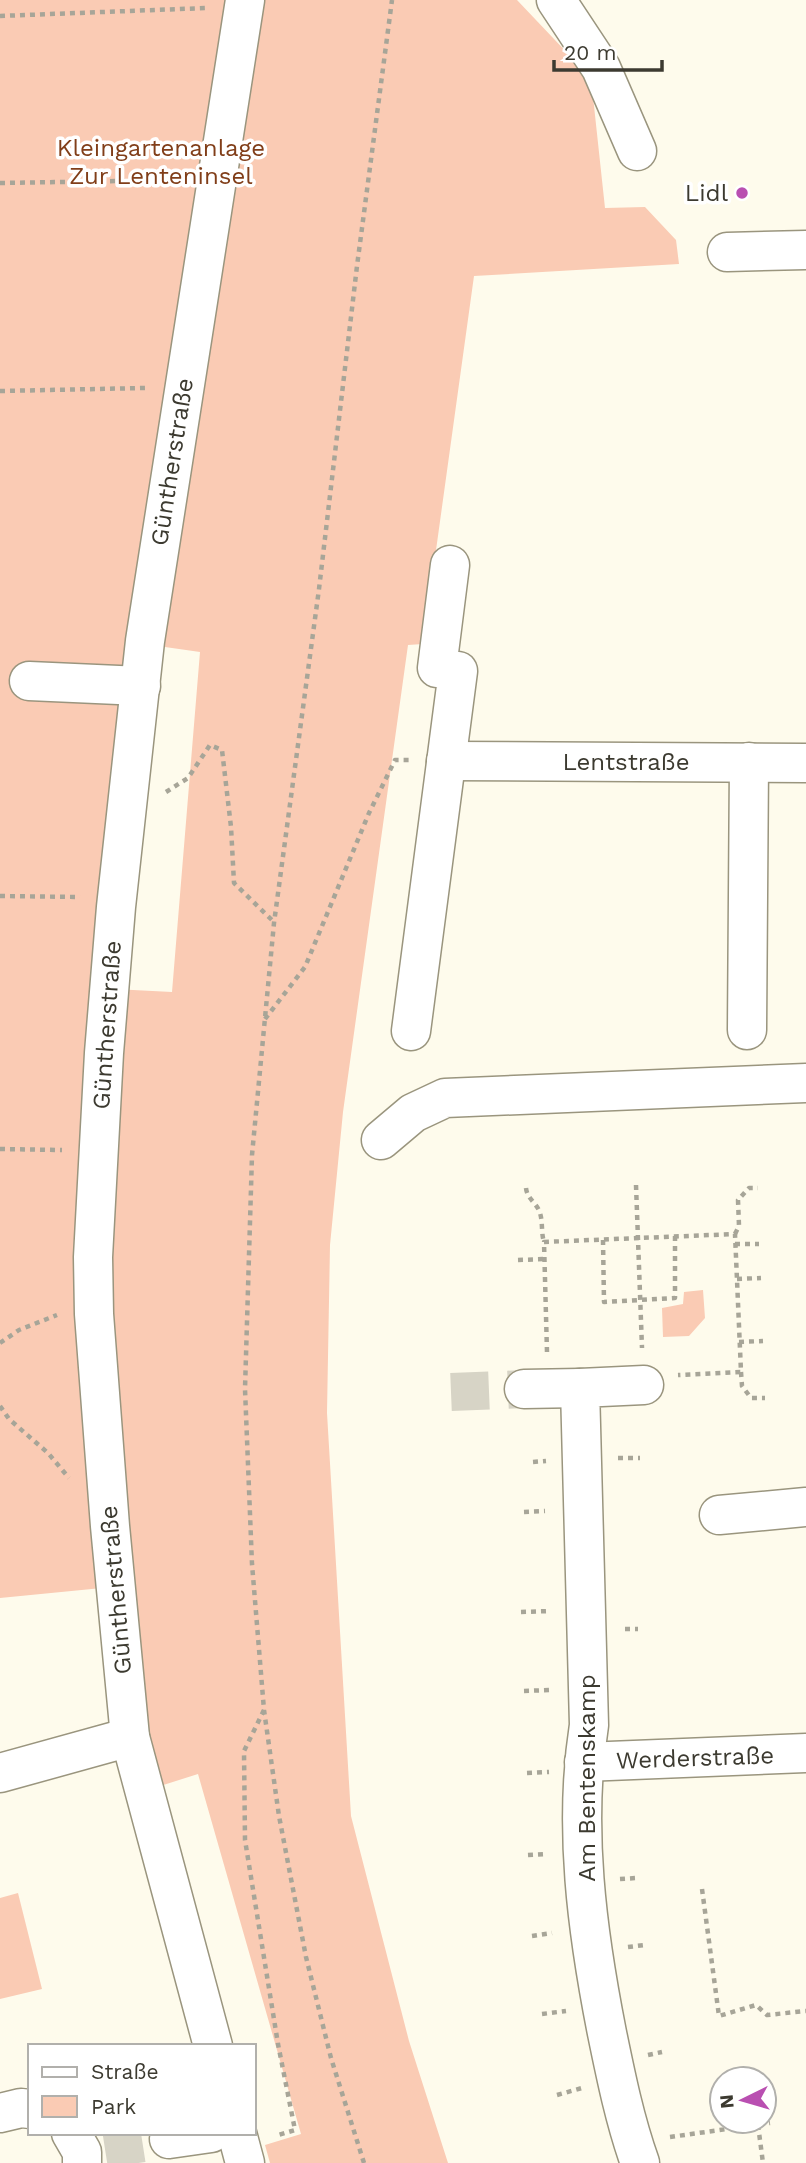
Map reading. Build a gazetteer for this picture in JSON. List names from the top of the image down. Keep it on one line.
{"streets":{"street":["Güntherstraße","Lentstraße","Werderstraße","Am Bentenskamp"]},"crossings":[["Werderstraße","Am Bentenskamp"]],"parks":["Kleingartenanlage Zur Lenteninsel"],"places":["Lidl"],"legend":["Straße","Park"],"scale_bar":"20 m","north":"left"}
